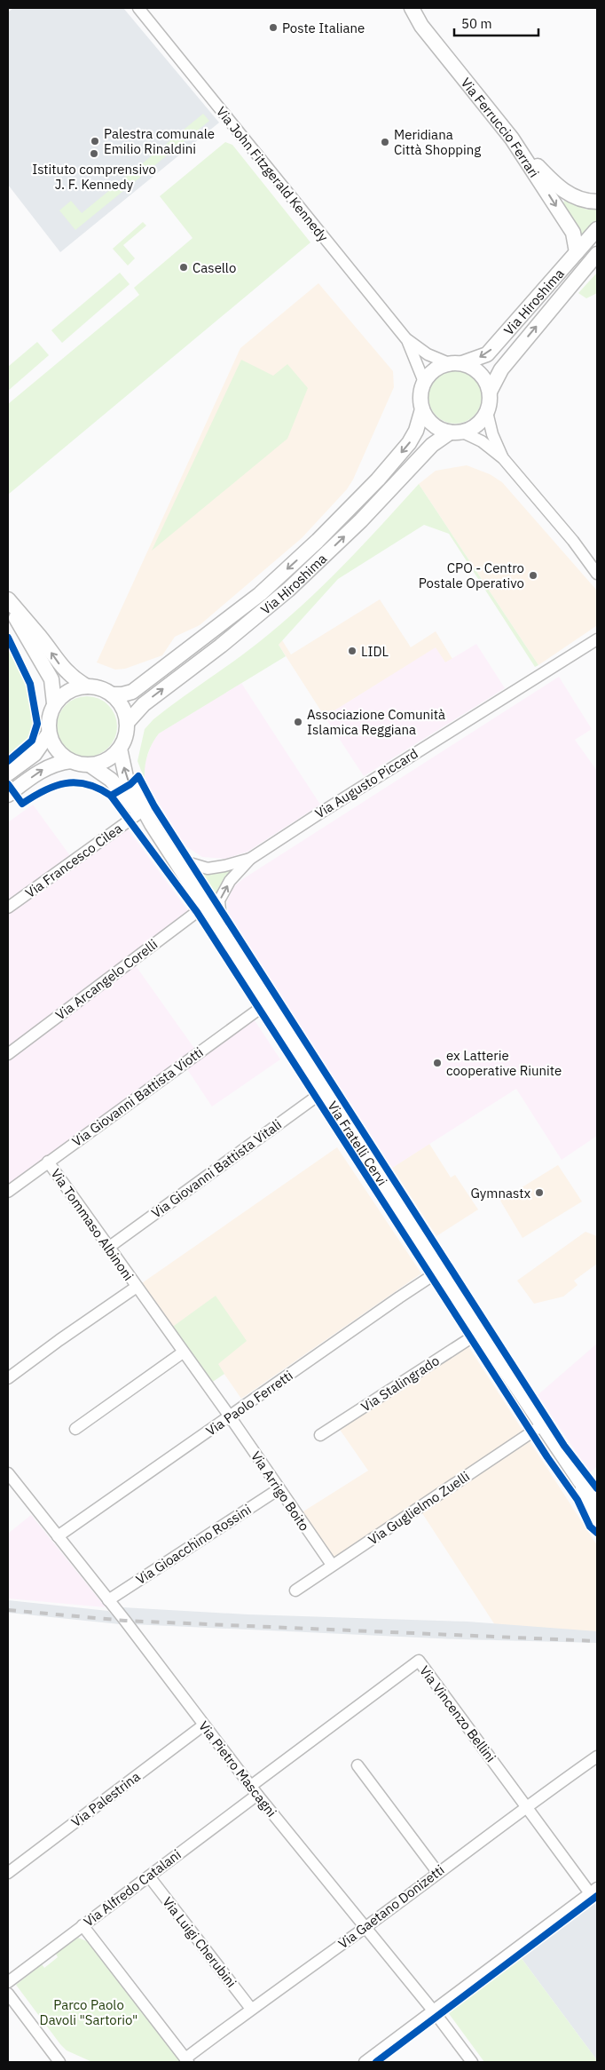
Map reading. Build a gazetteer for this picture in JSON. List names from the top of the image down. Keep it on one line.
{"streets":{"main road":["Via Ferruccio Ferrari","Via Hiroshima","Via Fratelli Cervi"],"street":["Via John Fitzgerald Kennedy","Via Augusto Piccard","Via Francesco Cilea","Via Arcangelo Corelli","Via Giovanni Battista Viotti","Via Giovanni Battista Vitali","Via Tommaso Albinoni","Via Stalingrado","Via Paolo Ferretti","Via Arrigo Boito","Via Guglielmo Zuelli","Via Gioacchino Rossini","Via Vincenzo Bellini","Via Pietro Mascagni","Via Palestrina","Via Alfredo Catalani","Via Gaetano Donizetti","Via Luigi Cherubini"]},"crossings":[["Via Ferruccio Ferrari","Via Hiroshima"],["Via John Fitzgerald Kennedy","Via Hiroshima"],["Via Hiroshima","Via Fratelli Cervi"],["Via Augusto Piccard","Via Fratelli Cervi"],["Via Francesco Cilea","Via Fratelli Cervi"],["Via Arcangelo Corelli","Via Fratelli Cervi"],["Via Giovanni Battista Viotti","Via Fratelli Cervi"],["Via Giovanni Battista Viotti","Via Tommaso Albinoni"],["Via Fratelli Cervi","Via Giovanni Battista Vitali"],["Via Fratelli Cervi","Via Stalingrado"],["Via Fratelli Cervi","Via Paolo Ferretti"],["Via Fratelli Cervi","Via Guglielmo Zuelli"],["Via Giovanni Battista Vitali","Via Tommaso Albinoni"],["Via Tommaso Albinoni","Via Paolo Ferretti"],["Via Tommaso Albinoni","Via Arrigo Boito"],["Via Paolo Ferretti","Via Arrigo Boito"],["Via Paolo Ferretti","Via Pietro Mascagni"],["Via Arrigo Boito","Via Guglielmo Zuelli"],["Via Arrigo Boito","Via Gioacchino Rossini"],["Via Gioacchino Rossini","Via Pietro Mascagni"],["Via Vincenzo Bellini","Via Pietro Mascagni"],["Via Vincenzo Bellini","Via Alfredo Catalani"],["Via Vincenzo Bellini","Via Gaetano Donizetti"],["Via Pietro Mascagni","Via Palestrina"],["Via Pietro Mascagni","Via Alfredo Catalani"],["Via Pietro Mascagni","Via Gaetano Donizetti"],["Via Alfredo Catalani","Via Luigi Cherubini"],["Via Gaetano Donizetti","Via Luigi Cherubini"]],"one_way":["Via Ferruccio Ferrari"],"parks":["Parco Paolo Davoli \"Sartorio\""],"places":["Poste Italiane","Palestra comunale Emilio Rinaldini","Meridiana Città Shopping","Istituto comprensivo J. F. Kennedy","Casello","CPO - Centro Postale Operativo","LIDL","Associazione Comunità Islamica Reggiana","ex Latterie cooperative Riunite","Gymnastx"],"scale_bar":"50 m"}
